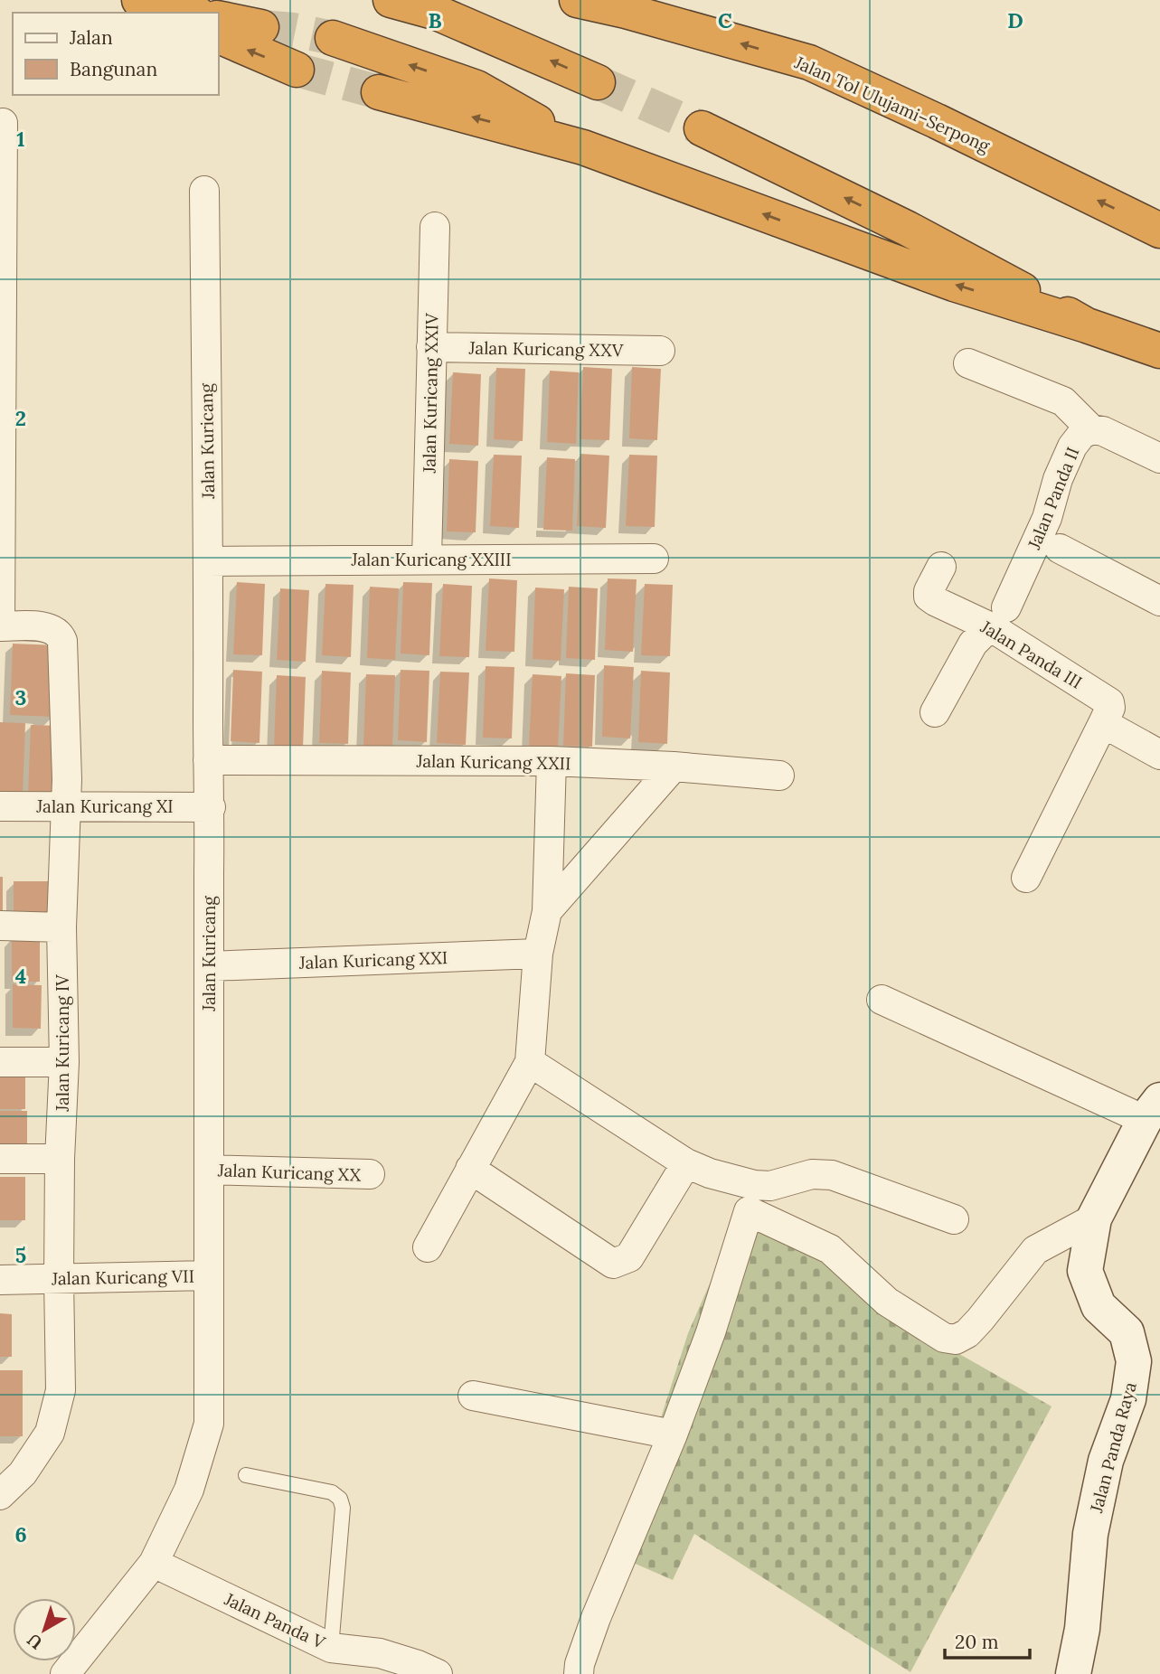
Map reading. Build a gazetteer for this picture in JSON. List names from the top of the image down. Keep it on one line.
{"streets":{"highway":["Jalan Tol Ulujami–Serpong"],"street":["Jalan Kuricang XXV","Jalan Kuricang XXIV","Jalan Kuricang","Jalan Panda II","Jalan Kuricang XXIII","Jalan Panda III","Jalan Kuricang XXII","Jalan Kuricang XI","Jalan Kuricang XXI","Jalan Kuricang IV","Jalan Kuricang XX","Jalan Kuricang VII","Jalan Panda Raya","Jalan Panda V"]},"crossings":[["Jalan Kuricang XXV","Jalan Kuricang XXIV"],["Jalan Kuricang XXIV","Jalan Kuricang XXIII"],["Jalan Kuricang","Jalan Kuricang XXIII"],["Jalan Kuricang","Jalan Kuricang XXII"],["Jalan Kuricang","Jalan Kuricang XI"],["Jalan Kuricang","Jalan Kuricang XXI"],["Jalan Kuricang","Jalan Kuricang XX"],["Jalan Kuricang","Jalan Kuricang VII"],["Jalan Kuricang","Jalan Panda V"],["Jalan Panda II","Jalan Panda III"],["Jalan Kuricang XI","Jalan Kuricang IV"],["Jalan Kuricang IV","Jalan Kuricang VII"]],"legend":["Jalan","Bangunan"],"scale_bar":"20 m","north":"bottom left","grid":{"columns":["B","C","D"],"rows":["1","2","3","4","5","6"]}}
